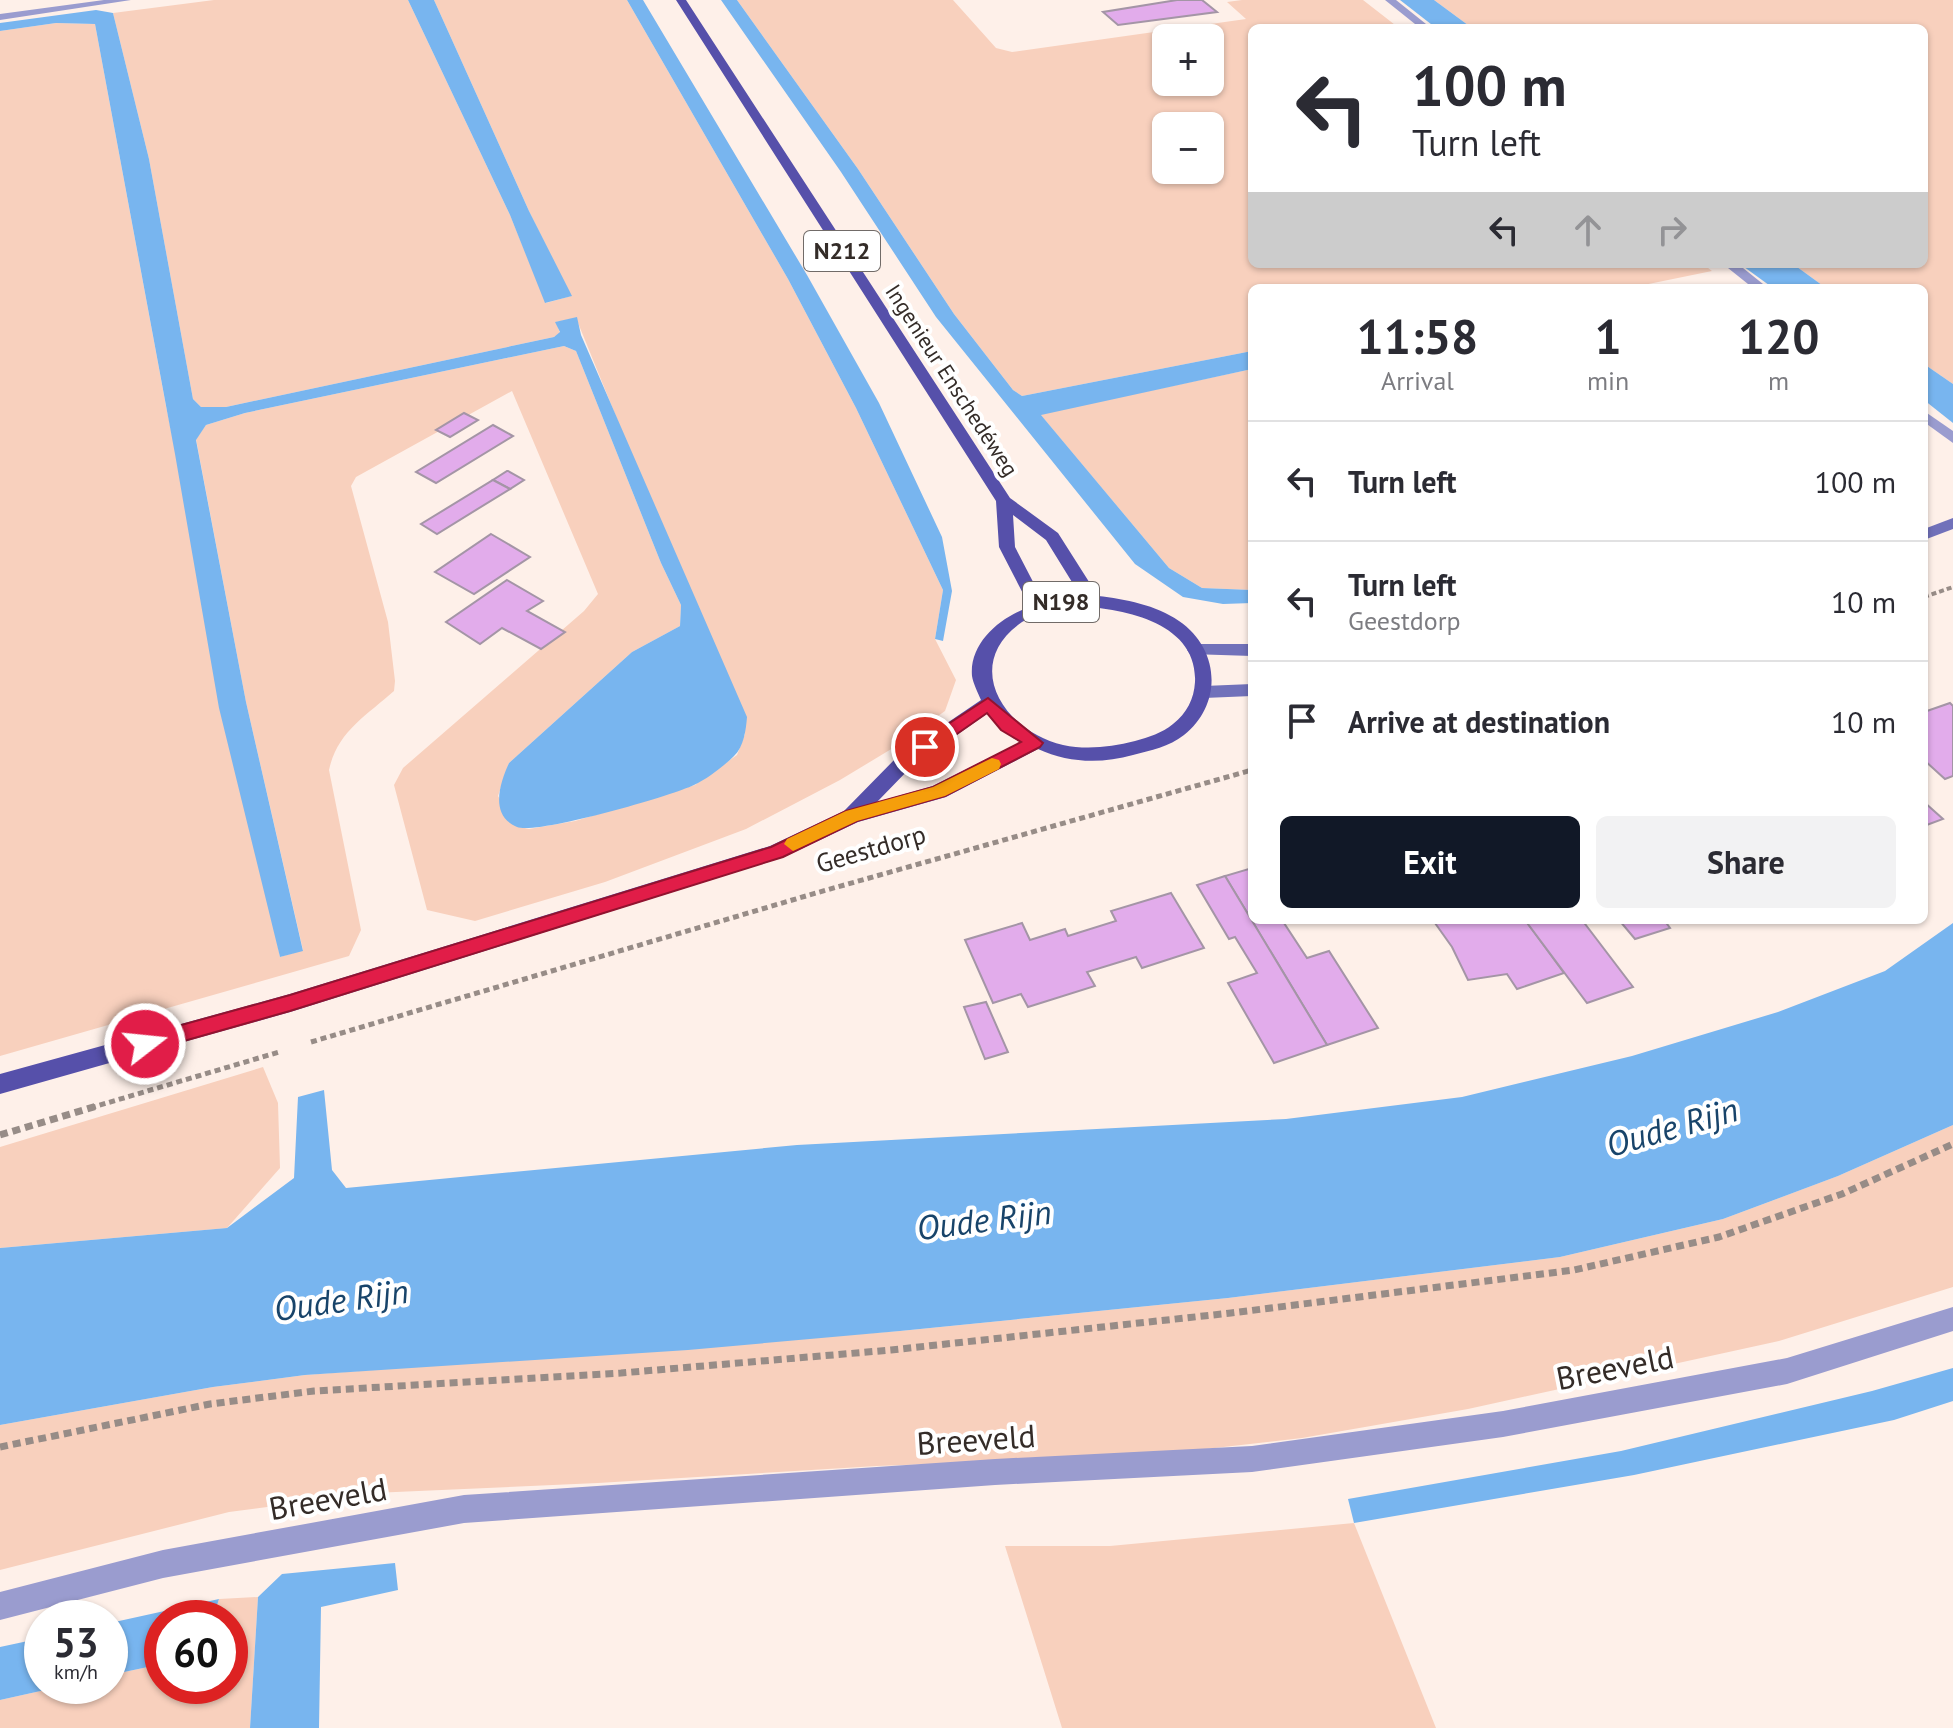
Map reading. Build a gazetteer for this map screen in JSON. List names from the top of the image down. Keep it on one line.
{"streets":{"main road":["N212","Ingenieur Enschedéweg","N198","Geestdorp"],"street":["Breeveld"]},"crossings":[["Ingenieur Enschedéweg","N198"],["Ingenieur Enschedéweg","Geestdorp"],["N198","Geestdorp"]],"water":["Oude Rijn"],"page":{"map_buttons":["+","−"],"turn":["100 m","Turn left"],"eta":["11:58","Arrival","1","min","120","m"],"list":[{"name":"Turn left","value":"100 m"},{"name":"Turn left","note":"Geestdorp","value":"10 m"},{"name":"Arrive at destination","value":"10 m"}],"buttons":["Exit","Share"],"speed":"53 km/h","limit":"60"}}
